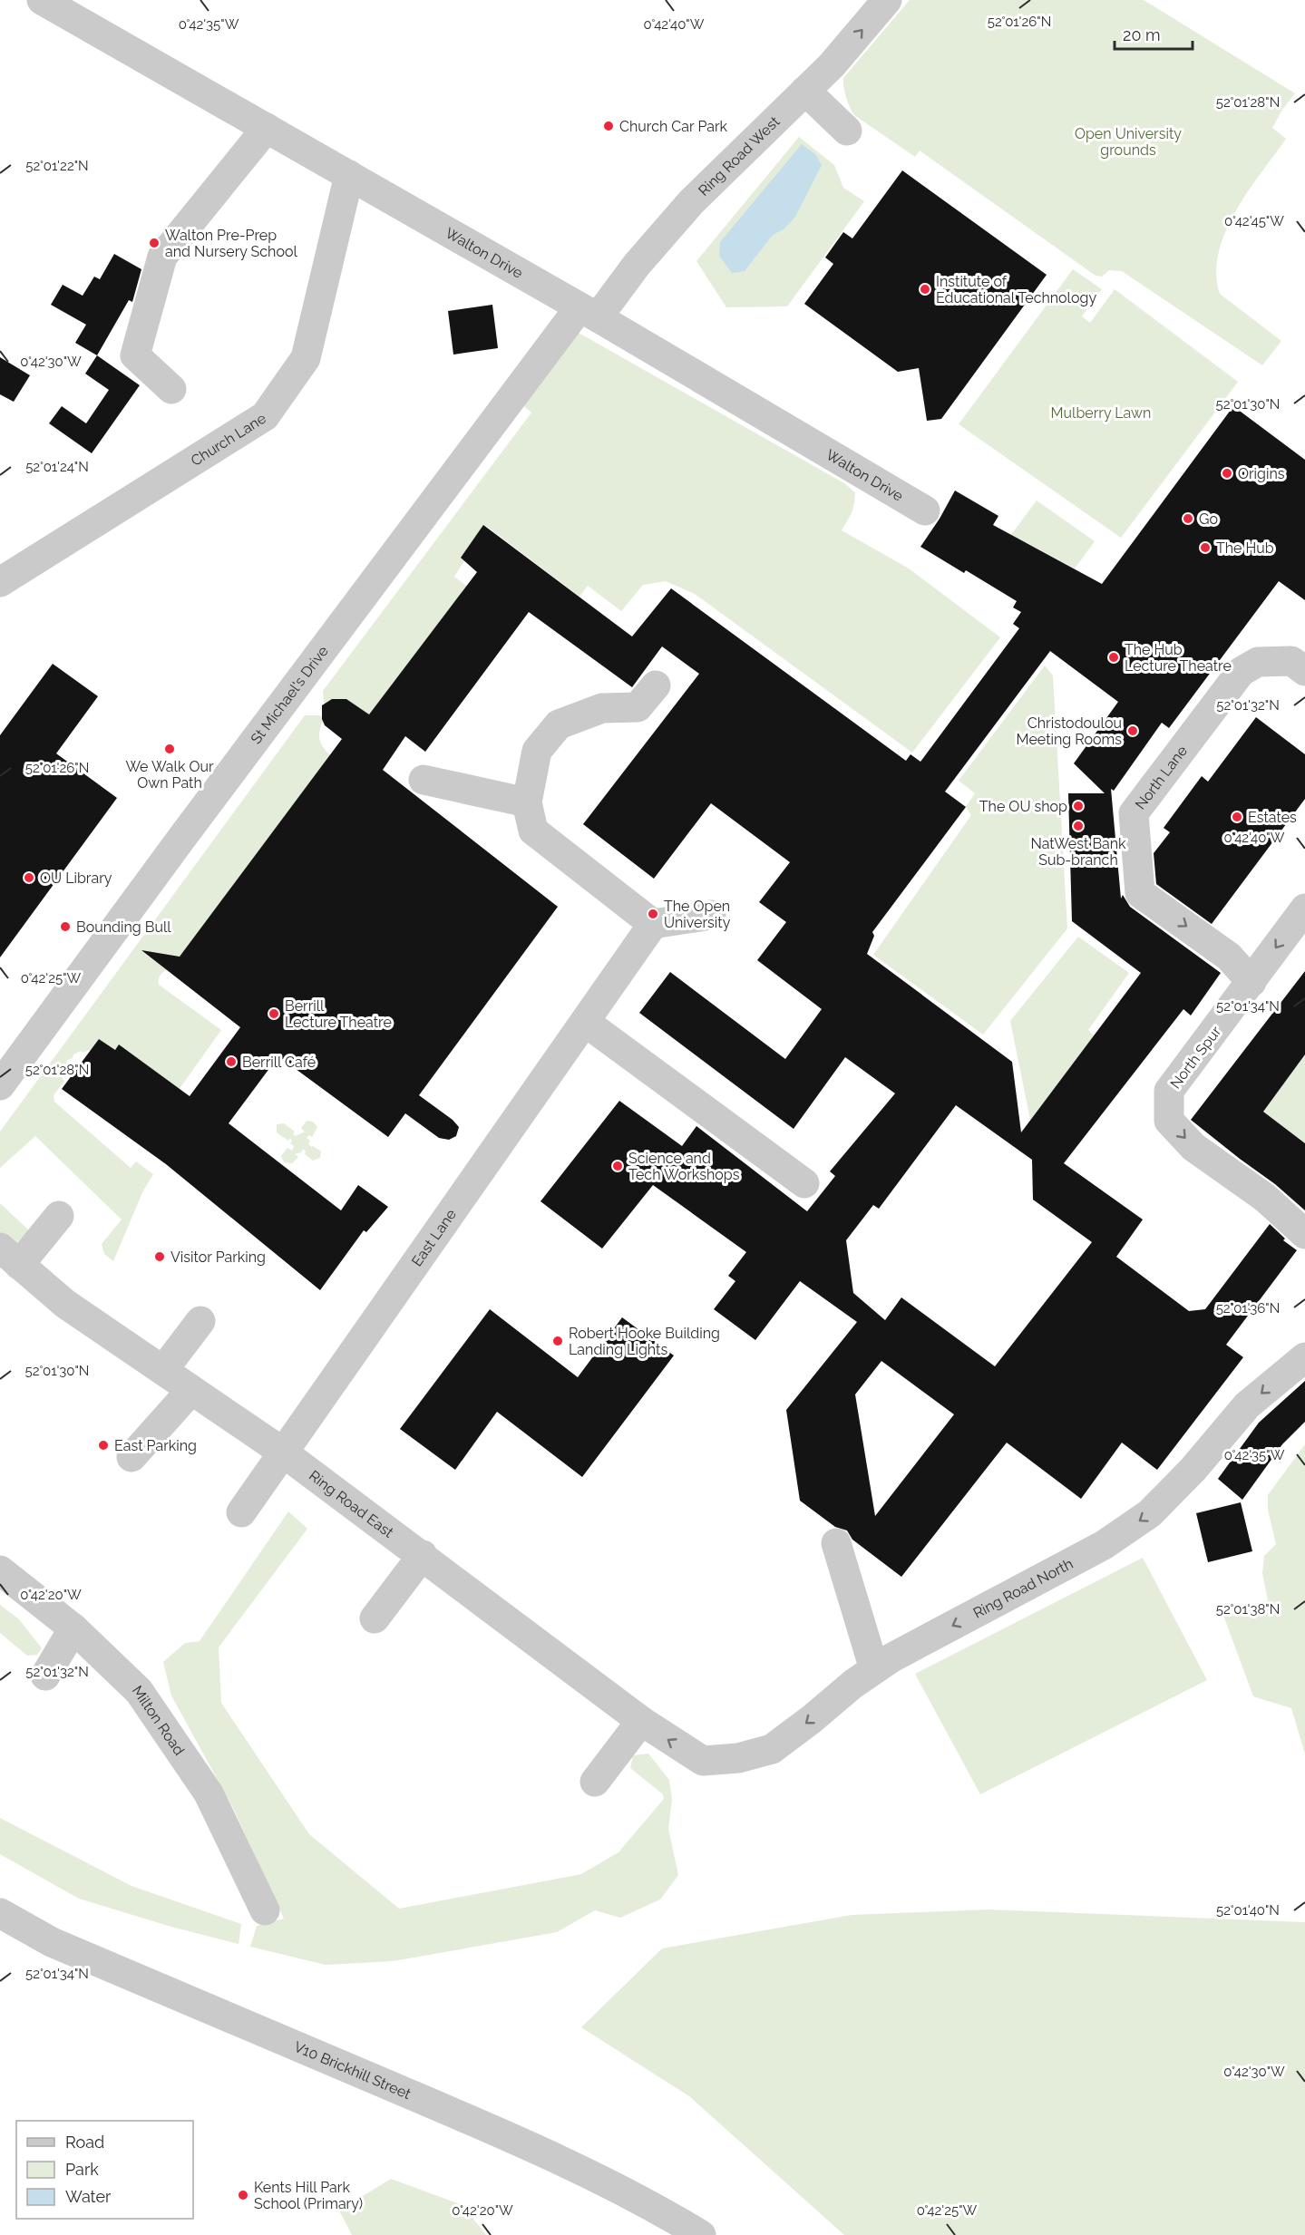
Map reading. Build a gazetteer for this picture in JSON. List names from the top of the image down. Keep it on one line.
{"streets":{"street":["Ring Road West","Walton Drive","Church Lane","St Michael's Drive","North Lane","North Spur","East Lane","Ring Road East","Ring Road North","Milton Road","V10 Brickhill Street"]},"crossings":[["Ring Road West","Walton Drive"],["Ring Road West","St Michael's Drive"],["Walton Drive","Church Lane"],["Walton Drive","St Michael's Drive"],["North Lane","North Spur"],["East Lane","Ring Road East"],["Ring Road East","Ring Road North"]],"one_way":["Ring Road North"],"parks":["Open University grounds","Mulberry Lawn"],"places":["Church Car Park","Walton Pre-Prep and Nursery School","Institute of Educational Technology","Origins","Go","The Hub","The Hub Lecture Theatre","Christodoulou Meeting Rooms","We Walk Our Own Path","The OU shop","Estates","NatWest Bank Sub-branch","OU Library","The Open University","Bounding Bull","Berrill Lecture Theatre","Berrill Café","Science and Tech Workshops","Visitor Parking","Robert Hooke Building Landing Lights","East Parking","Kents Hill Park School (Primary)"],"legend":["Road","Park","Water"],"scale_bar":"20 m","coordinates":["52°01'26\"N","0°42'35\"W","0°42'40\"W","52°01'28\"N","52°01'22\"N","0°42'45\"W","0°42'30\"W","52°01'30\"N","52°01'24\"N","52°01'32\"N","0°42'25\"W","52°01'34\"N","52°01'36\"N","0°42'20\"W","52°01'38\"N","52°01'40\"N"]}
